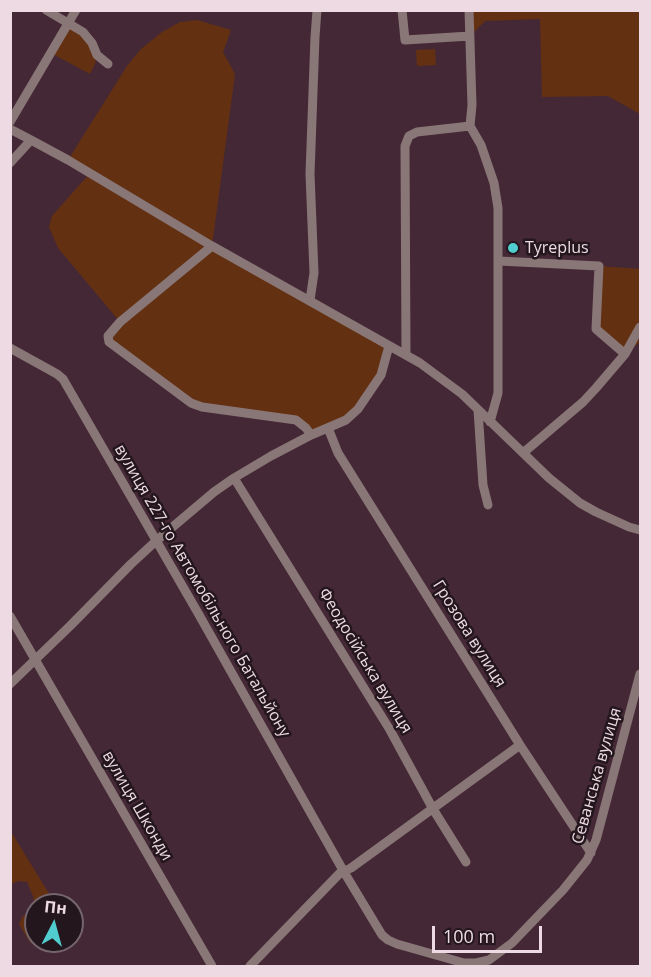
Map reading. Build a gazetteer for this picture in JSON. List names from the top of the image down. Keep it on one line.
{"streets":{"street":["вулиця 227-го Автомобільного Батальйону","Грозова вулиця","Феодосійська вулиця","Севанська вулиця","вулиця Шконди"]},"crossings":[["вулиця 227-го Автомобільного Батальйону","Севанська вулиця"],["Грозова вулиця","Севанська вулиця"]],"places":["Tyreplus"],"scale_bar":"100 m","north":"top"}
